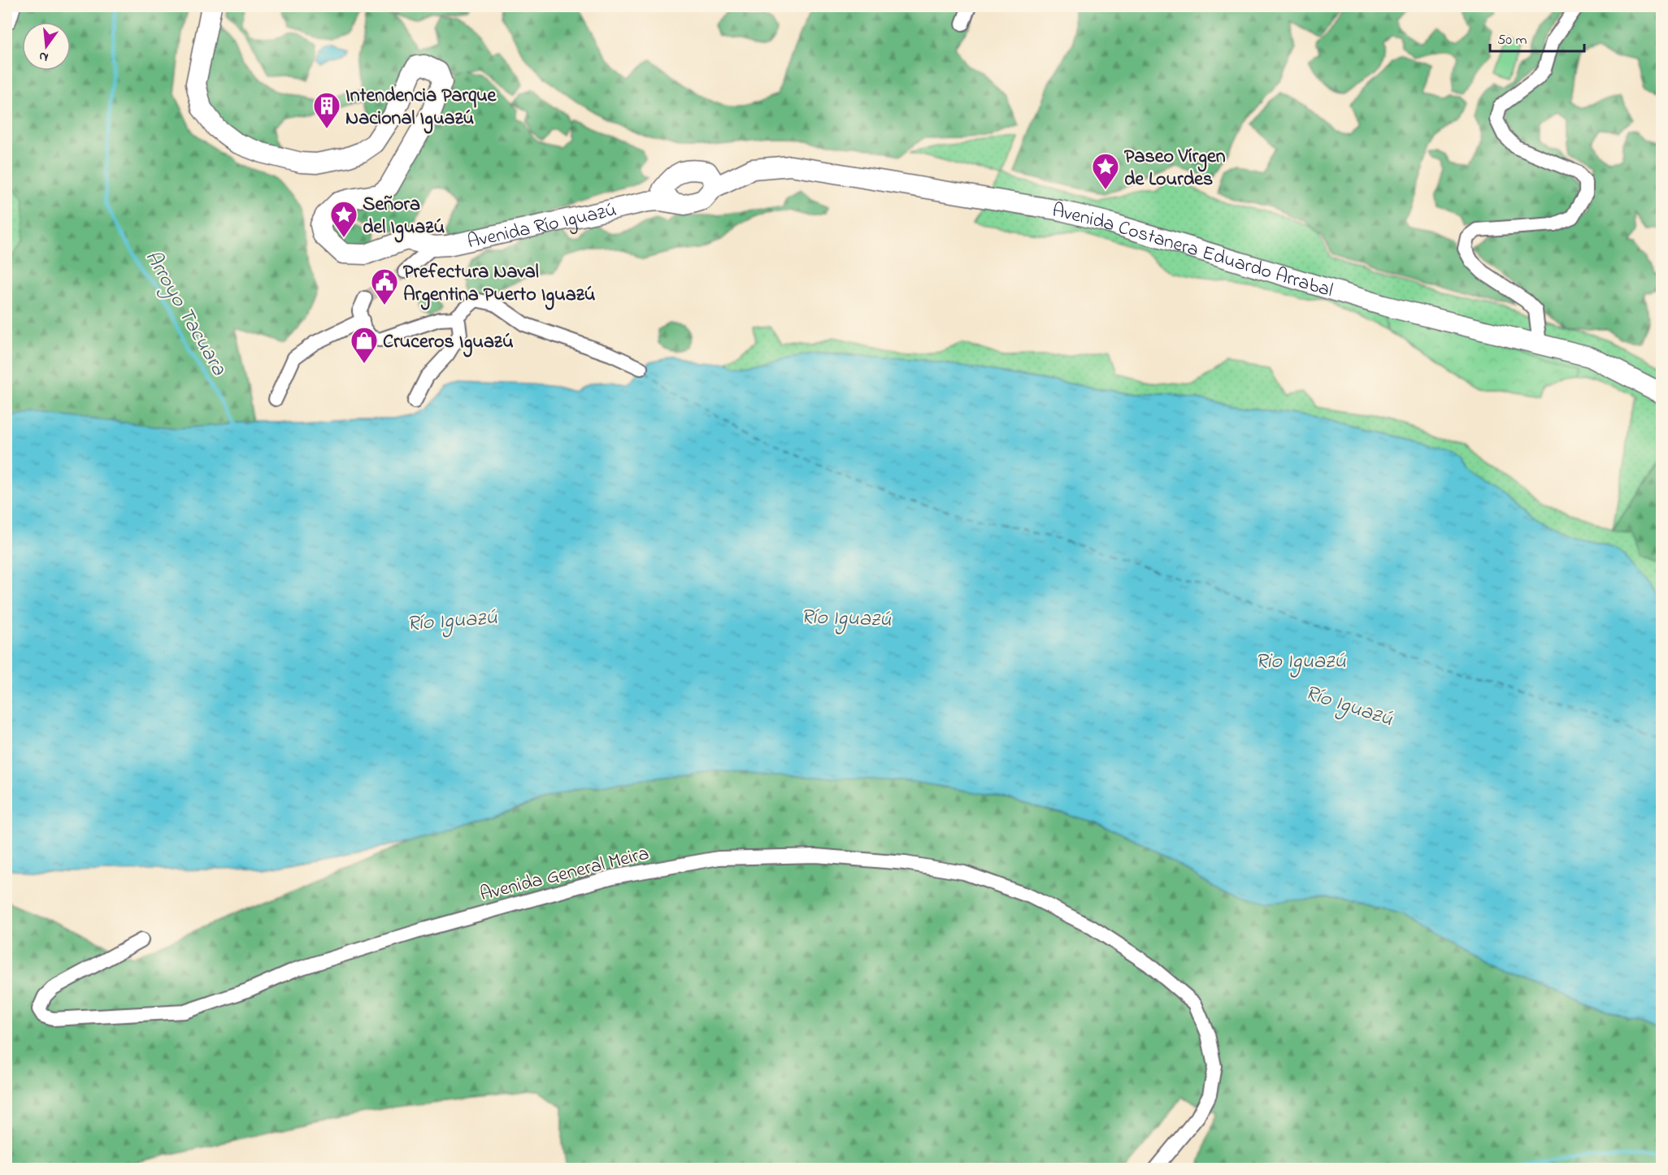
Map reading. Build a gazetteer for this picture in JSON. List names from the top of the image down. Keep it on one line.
{"streets":{"main road":["Avenida Río Iguazú","Avenida Costanera Eduardo Arrabal"],"street":["Avenida General Meira"]},"crossings":[["Avenida Río Iguazú","Avenida Costanera Eduardo Arrabal"]],"water":["Arroyo Tacuara","Río Iguazú","Rio Iguazú"],"places":{"building":["Intendencia Parque Nacional Iguazú"],"place":["Paseo Vírgen de Lourdes","Señora del Iguazú"],"public building":["Prefectura Naval Argentina Puerto Iguazú"],"shop":["Cruceros Iguazú"]},"scale_bar":"50 m","north":"bottom"}
